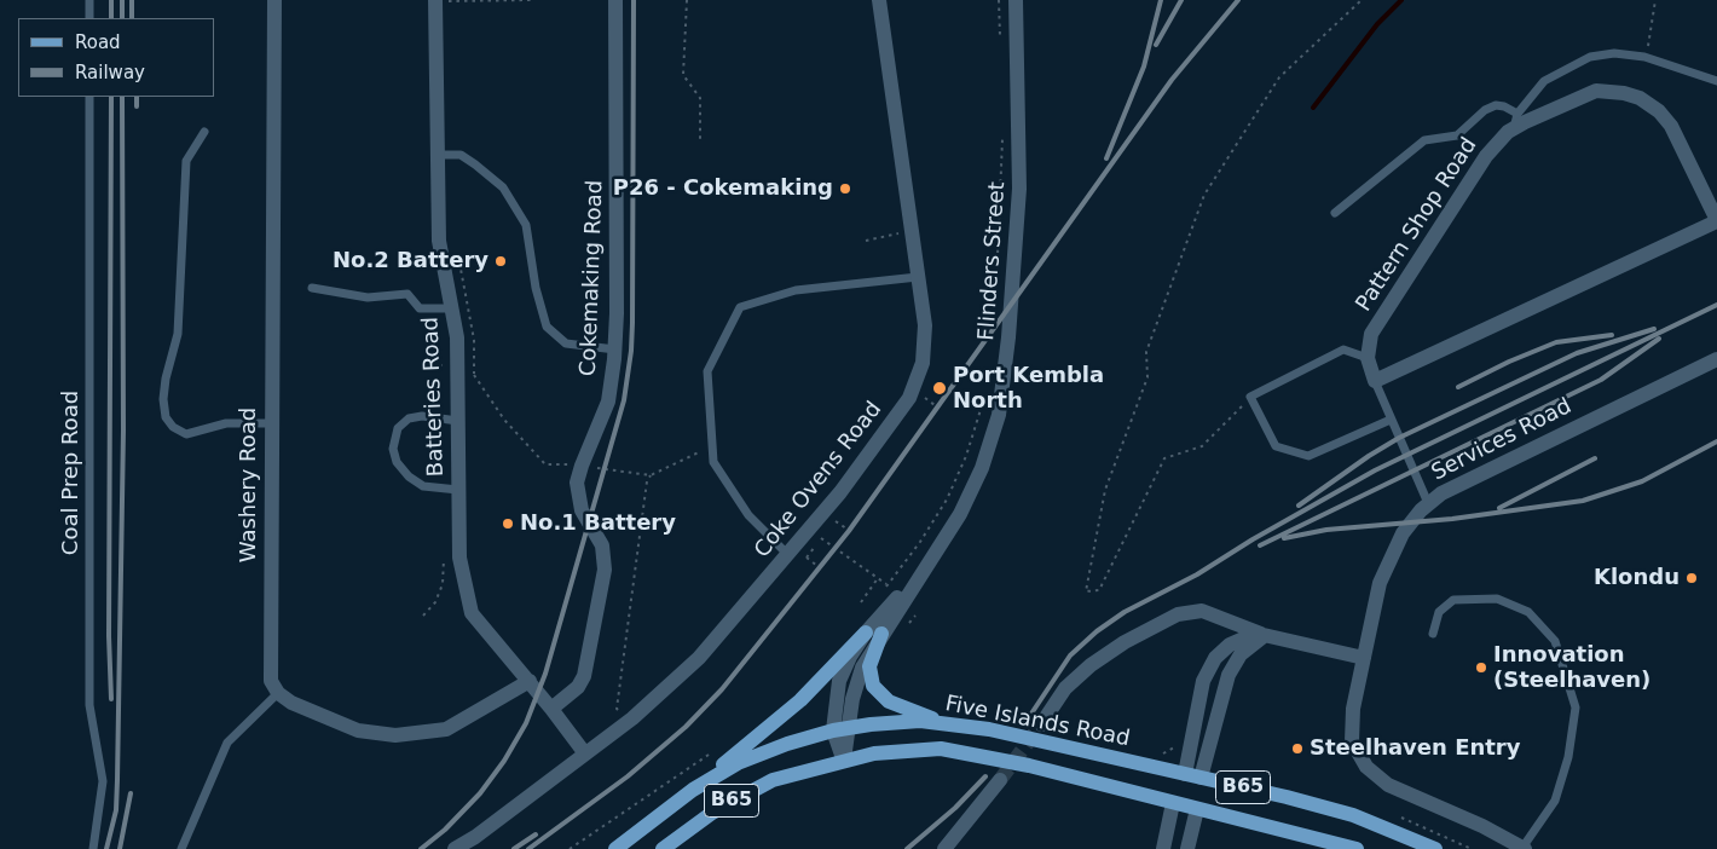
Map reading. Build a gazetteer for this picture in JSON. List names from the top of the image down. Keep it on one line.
{"streets":{"main road":["Five Islands Road","B65"],"street":["Pattern Shop Road","Flinders Street","Cokemaking Road","Batteries Road","Services Road","Coke Ovens Road","Washery Road"],"lane":["Coal Prep Road"]},"crossings":[["Pattern Shop Road","Services Road"],["Flinders Street","Five Islands Road"],["Cokemaking Road","Batteries Road"],["Batteries Road","Coke Ovens Road"]],"places":["P26 - Cokemaking","No.2 Battery","Port Kembla North","No.1 Battery","Klondu","Innovation (Steelhaven)","Steelhaven Entry"],"legend":["Road","Railway"]}
